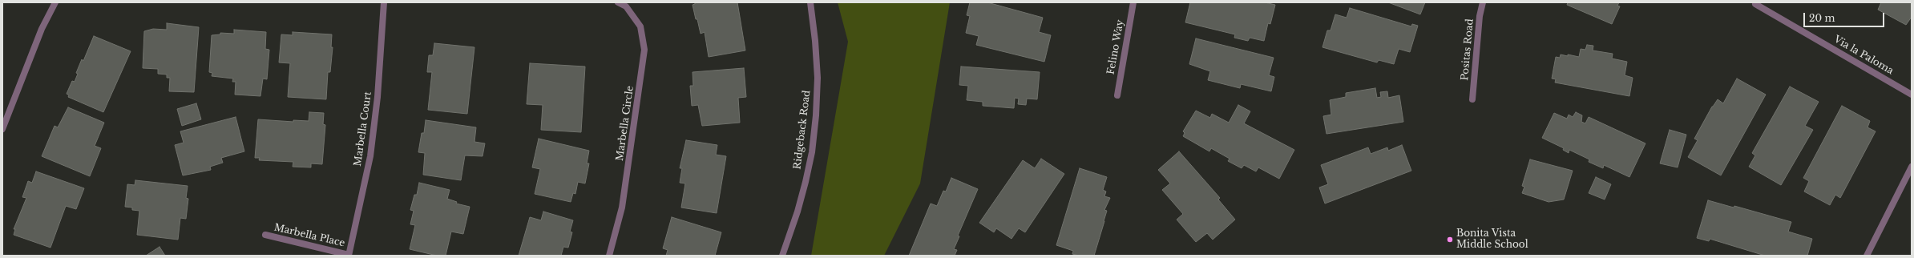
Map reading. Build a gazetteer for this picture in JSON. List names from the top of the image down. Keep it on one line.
{"streets":{"street":["Felino Way","Positas Road","Via la Paloma","Marbella Circle","Marbella Court","Ridgeback Road","Marbella Place"]},"crossings":[["Marbella Court","Marbella Place"]],"places":["Bonita Vista Middle School"],"scale_bar":"20 m"}
